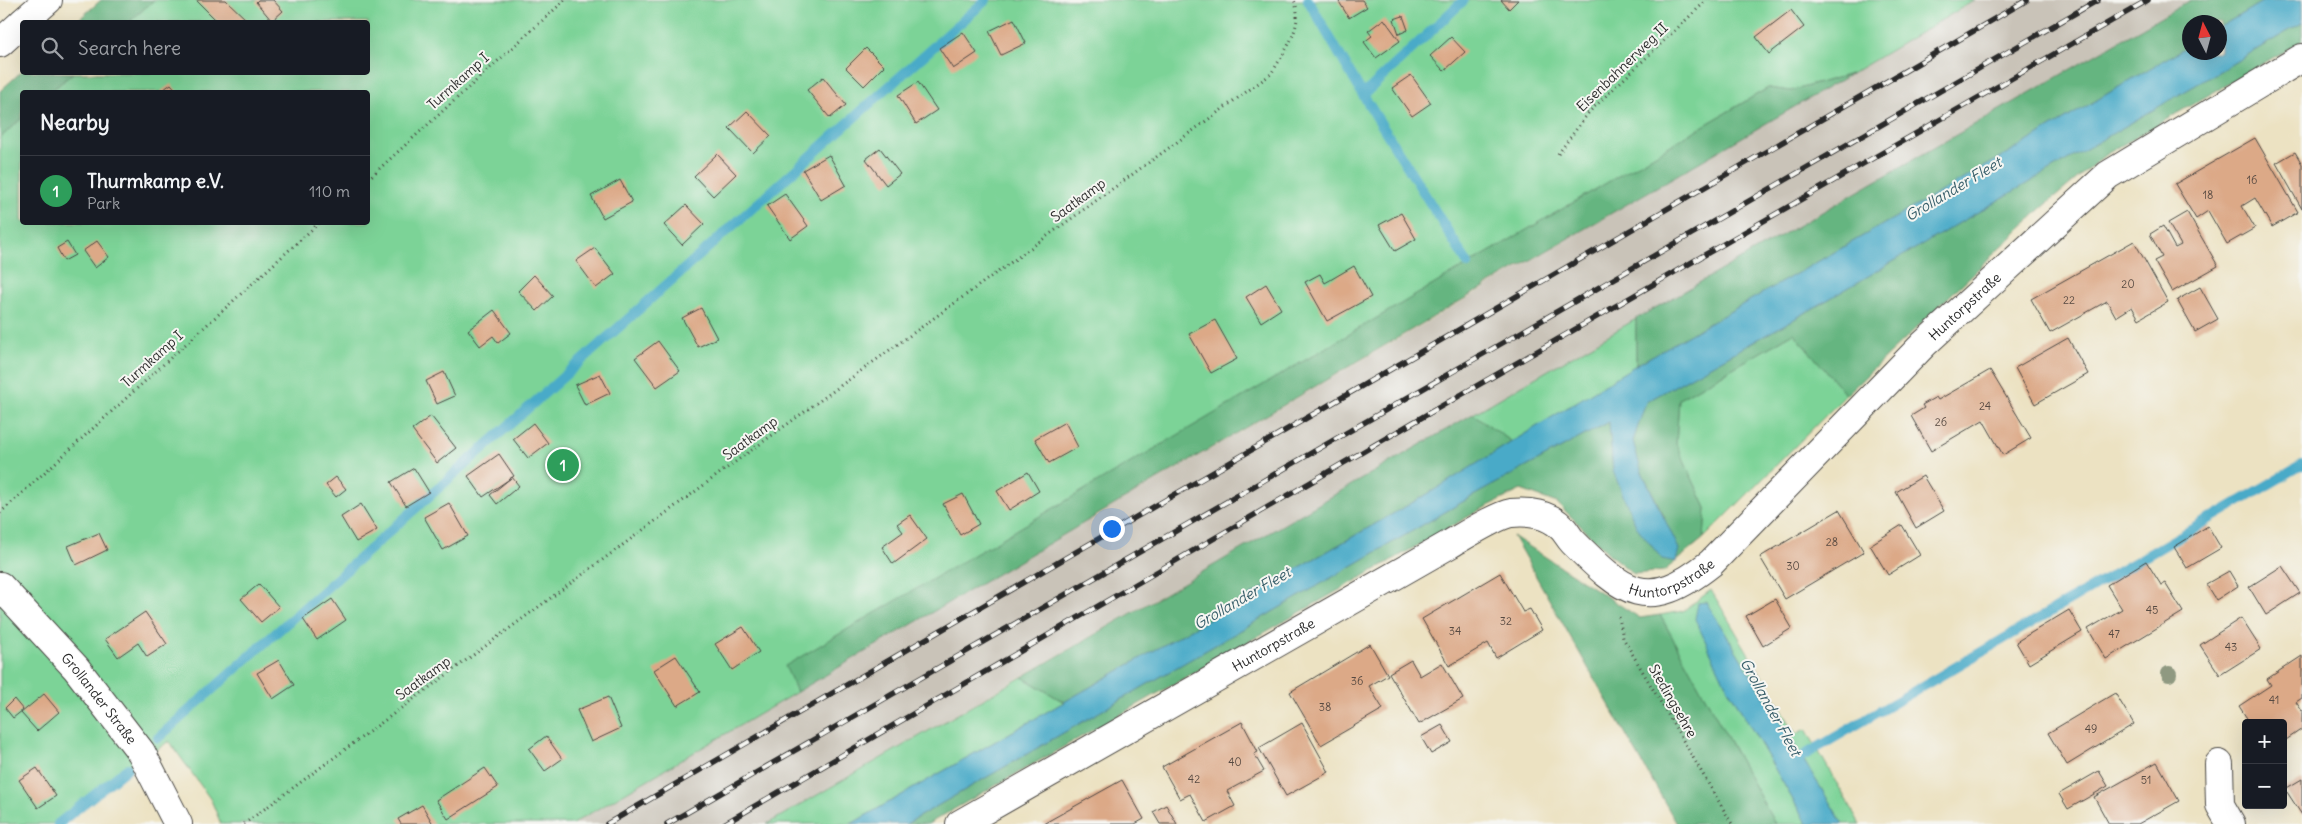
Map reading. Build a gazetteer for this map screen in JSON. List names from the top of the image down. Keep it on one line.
{"streets":{"street":["Huntorpstraße","Grollander Straße"],"path":["Eisenbahnerweg II","Turmkamp I","Saatkamp","Stedingsehre"]},"crossings":[["Huntorpstraße","Stedingsehre"]],"water":["Grollander Fleet"],"house_numbers":["16","18","20","22","24","26","28","30","45","32","34","47","43","36","41","38","49","40","42","51"],"north":"top","page":{"search":"Search here","heading":"Nearby","list":[{"mark":"1","name":"Thurmkamp e.V.","note":"Park","value":"110 m"}],"pins":"1","map_buttons":["+","−"]}}
